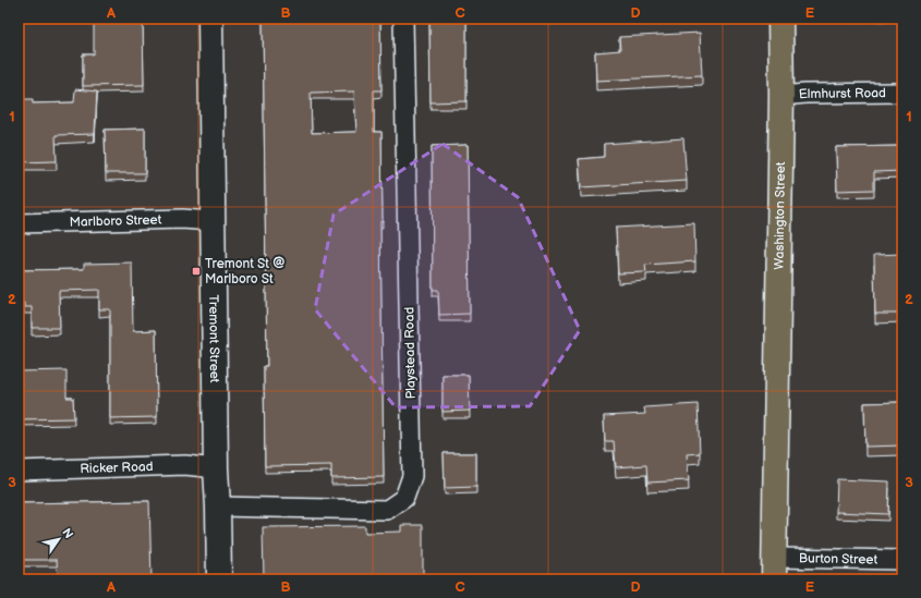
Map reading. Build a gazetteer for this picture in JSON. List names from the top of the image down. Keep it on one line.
{"streets":{"main road":["Washington Street","Tremont Street"],"street":["Elmhurst Road","Marlboro Street","Playstead Road","Ricker Road","Burton Street"]},"crossings":[["Elmhurst Road","Washington Street"],["Washington Street","Burton Street"],["Marlboro Street","Tremont Street"],["Tremont Street","Playstead Road"],["Tremont Street","Ricker Road"]],"places":{"transit":["Tremont St @ Marlboro St"]},"north":"top right","grid":{"columns":["A","B","C","D","E"],"rows":["1","2","3"]}}
